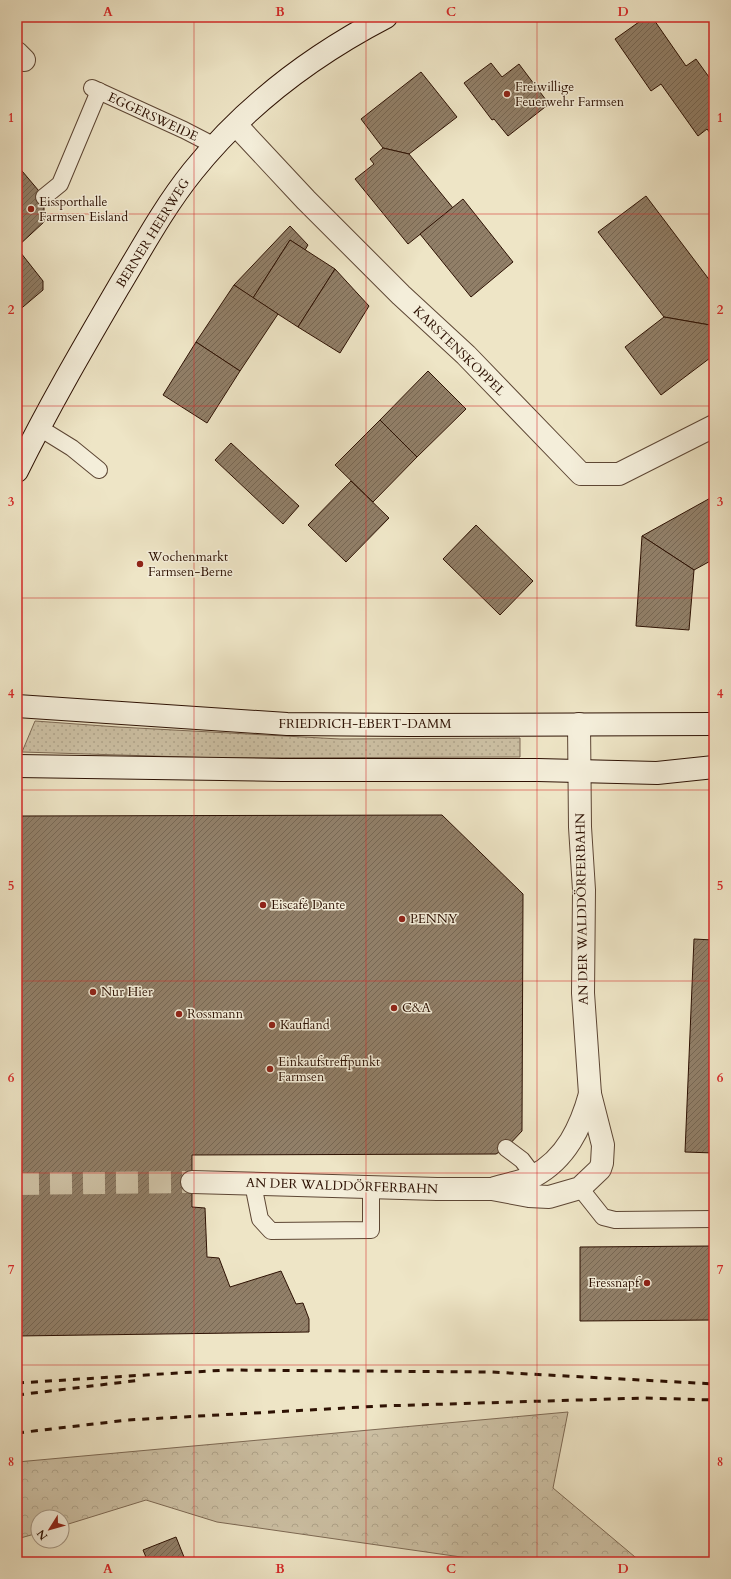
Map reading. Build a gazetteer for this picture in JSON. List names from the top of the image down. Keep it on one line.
{"streets":{"street":["BERNER HEERWEG","KARSTENSKOPPEL","FRIEDRICH-EBERT-DAMM","AN DER WALDDÖRFERBAHN"],"lane":["EGGERSWEIDE"]},"crossings":[["EGGERSWEIDE","BERNER HEERWEG"],["BERNER HEERWEG","KARSTENSKOPPEL"],["FRIEDRICH-EBERT-DAMM","AN DER WALDDÖRFERBAHN"]],"places":["Freiwillige Feuerwehr Farmsen","Eissporthalle Farmsen Eisland","Wochenmarkt Farmsen-Berne","Eiscafé Dante","PENNY","Nur Hier","C&A","Rossmann","Kaufland","Einkaufstreffpunkt Farmsen","Fressnapf"],"north":"bottom left","grid":{"columns":["A","B","C","D"],"rows":["1","2","3","4","5","6","7","8"]}}
